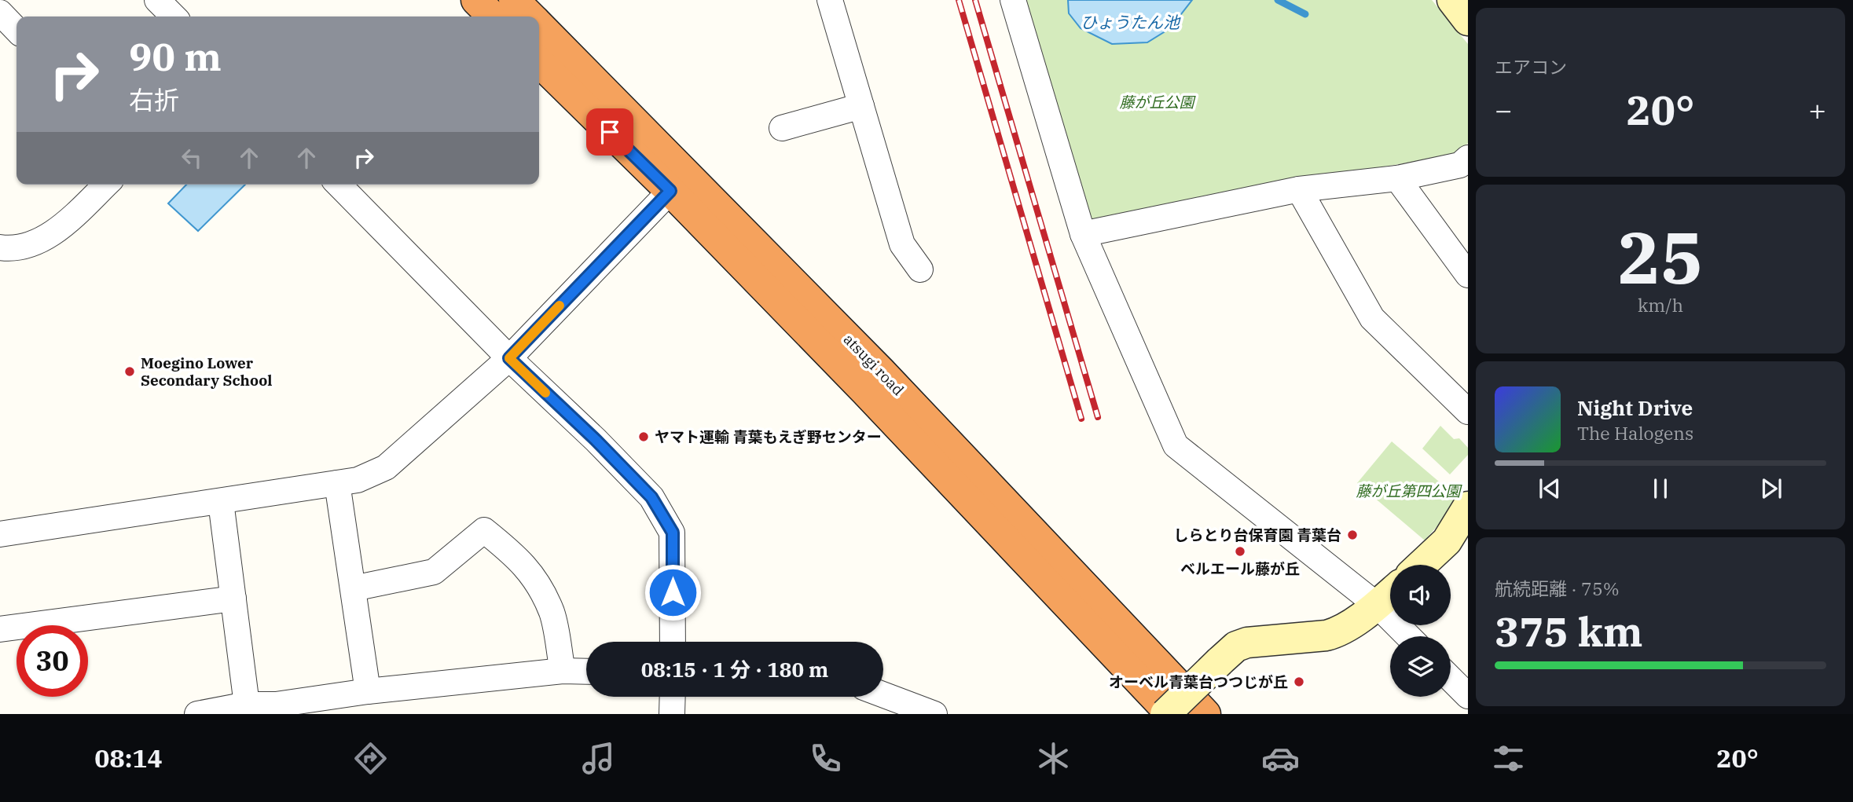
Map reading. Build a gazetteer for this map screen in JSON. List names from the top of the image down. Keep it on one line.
{"streets":{"highway":["atsugi road"]},"water":["ひょうたん池"],"parks":["藤が丘公園","藤が丘第四公園"],"places":["Moegino Lower Secondary School","ヤマト運輸 青葉もえぎ野センター","しらとり台保育園 青葉台","ベルエール藤が丘","オーベル青葉台つつじが丘"],"page":{"tile":["エアコン",["25","km/h"],["航続距離 · 75%","375 km"]],"turn":["90 m","右折"],"heat":["−","20°","+"],"song":["Night Drive","The Halogens"],"limit":"30","trip":"08:15 · 1 分 · 180 m","tabs":["08:14","20°"]}}
